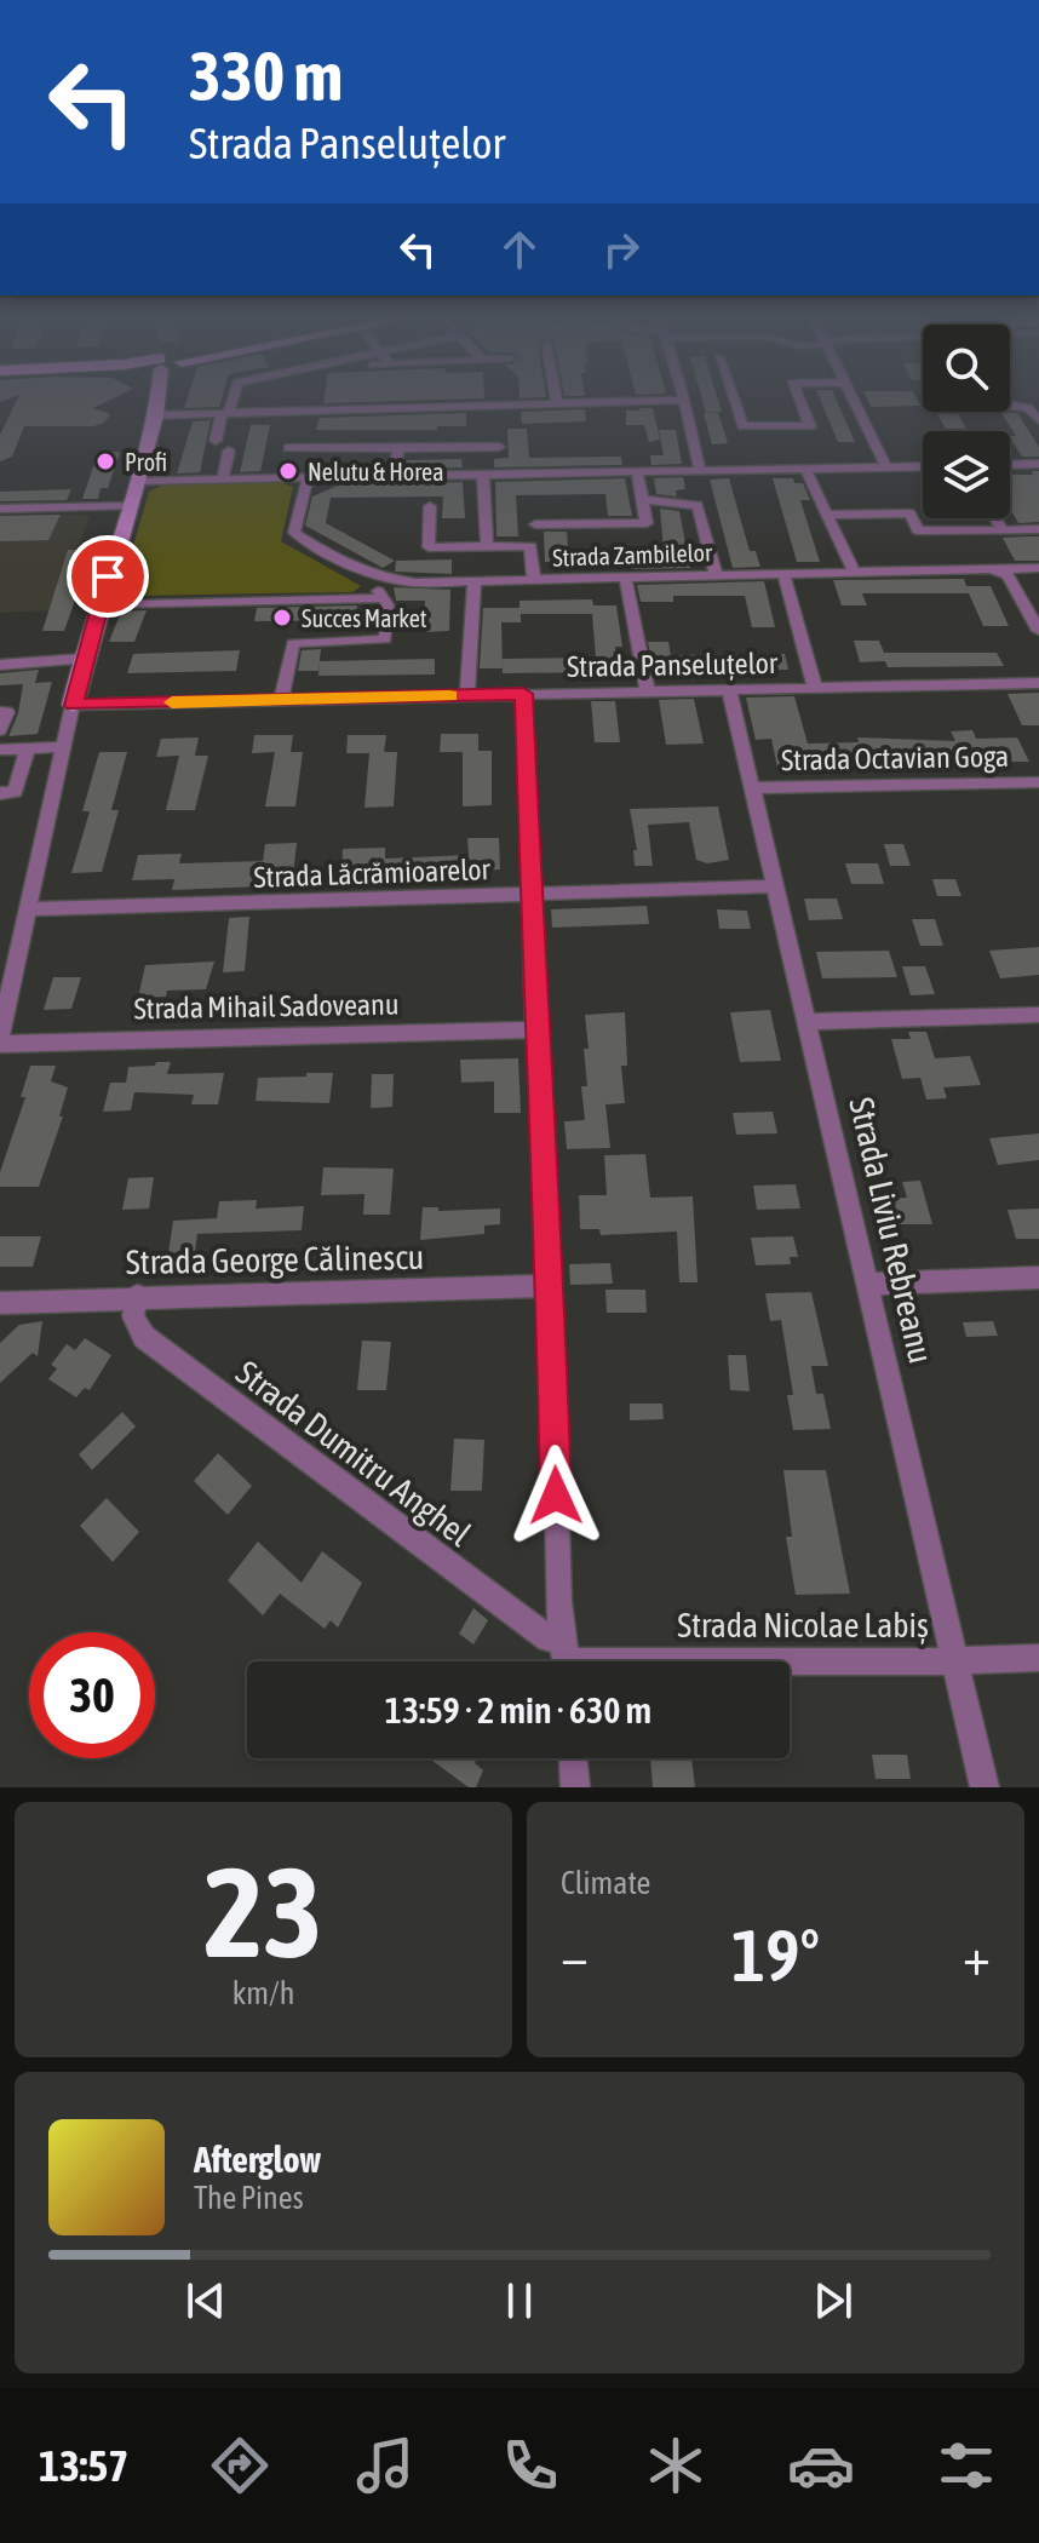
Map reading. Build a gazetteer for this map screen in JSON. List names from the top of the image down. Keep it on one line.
{"streets":{"street":["Strada Zambilelor","Strada Panseluțelor","Strada Octavian Goga","Strada Lăcrămioarelor","Strada Mihail Sadoveanu","Strada Liviu Rebreanu","Strada George Călinescu","Strada Dumitru Anghel","Strada Nicolae Labiș"]},"crossings":[["Strada Panseluțelor","Strada Liviu Rebreanu"],["Strada Octavian Goga","Strada Liviu Rebreanu"],["Strada Lăcrămioarelor","Strada Liviu Rebreanu"],["Strada Liviu Rebreanu","Strada Nicolae Labiș"],["Strada George Călinescu","Strada Dumitru Anghel"],["Strada Dumitru Anghel","Strada Nicolae Labiș"]],"places":["Profi","Nelutu & Horea","Succes Market"],"page":{"turn":["330 m","Strada Panseluțelor"],"limit":"30","trip":"13:59 · 2 min · 630 m","tile":[["23","km/h"],"Climate"],"heat":["−","19°","+"],"song":["Afterglow","The Pines"],"tabs":"13:57"}}
